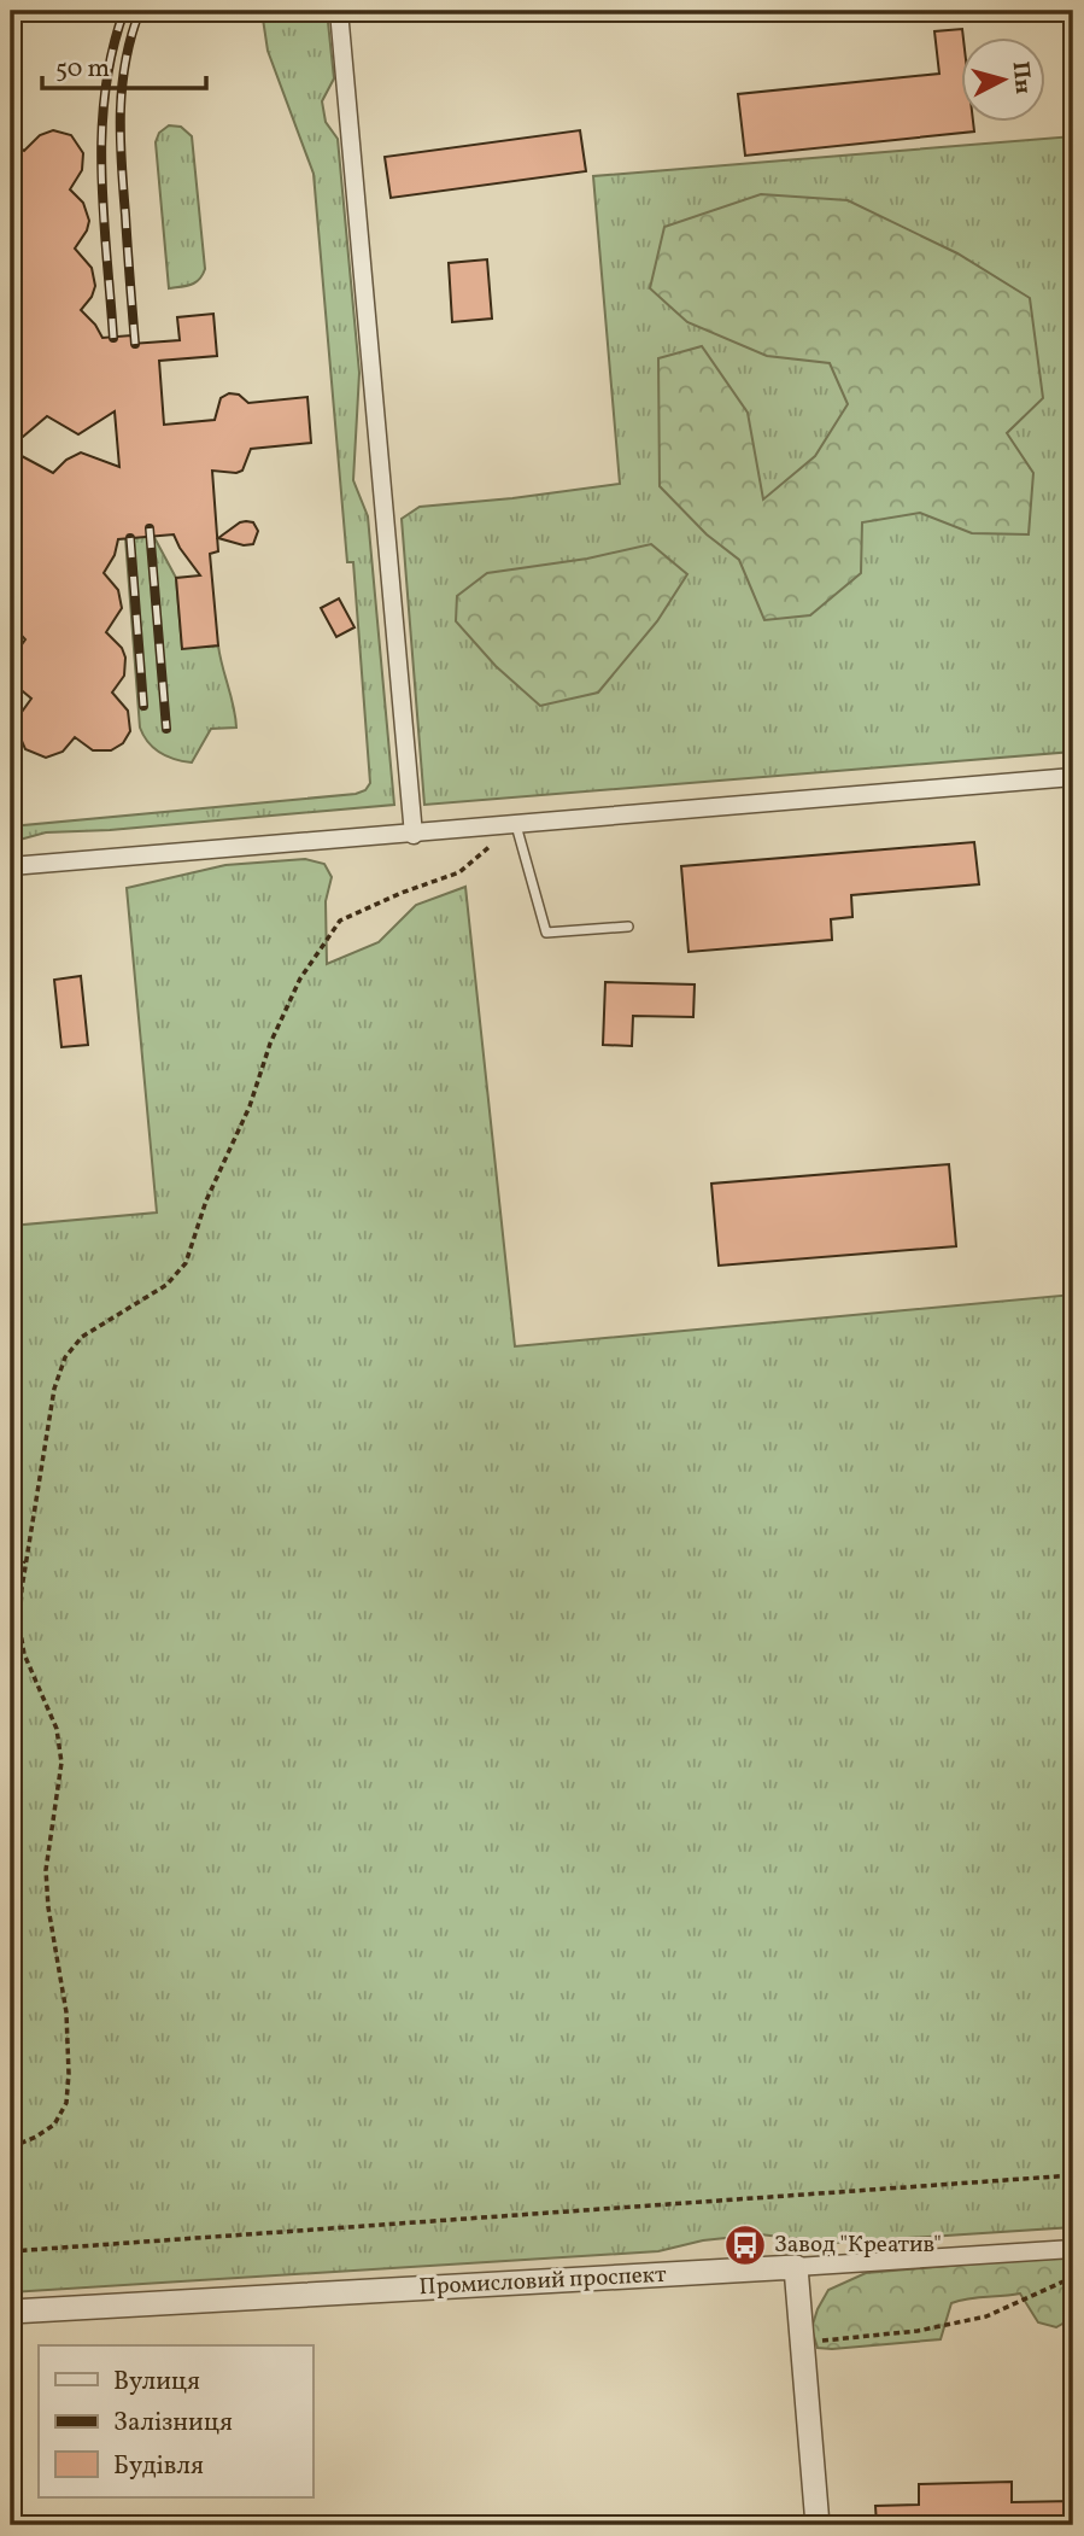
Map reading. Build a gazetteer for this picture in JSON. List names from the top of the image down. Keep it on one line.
{"streets":{"street":["Промисловий проспект"]},"places":{"bus stop":["Завод \"Креатив\""]},"legend":["Вулиця","Залізниця","Будівля"],"scale_bar":"50 m","north":"right"}
